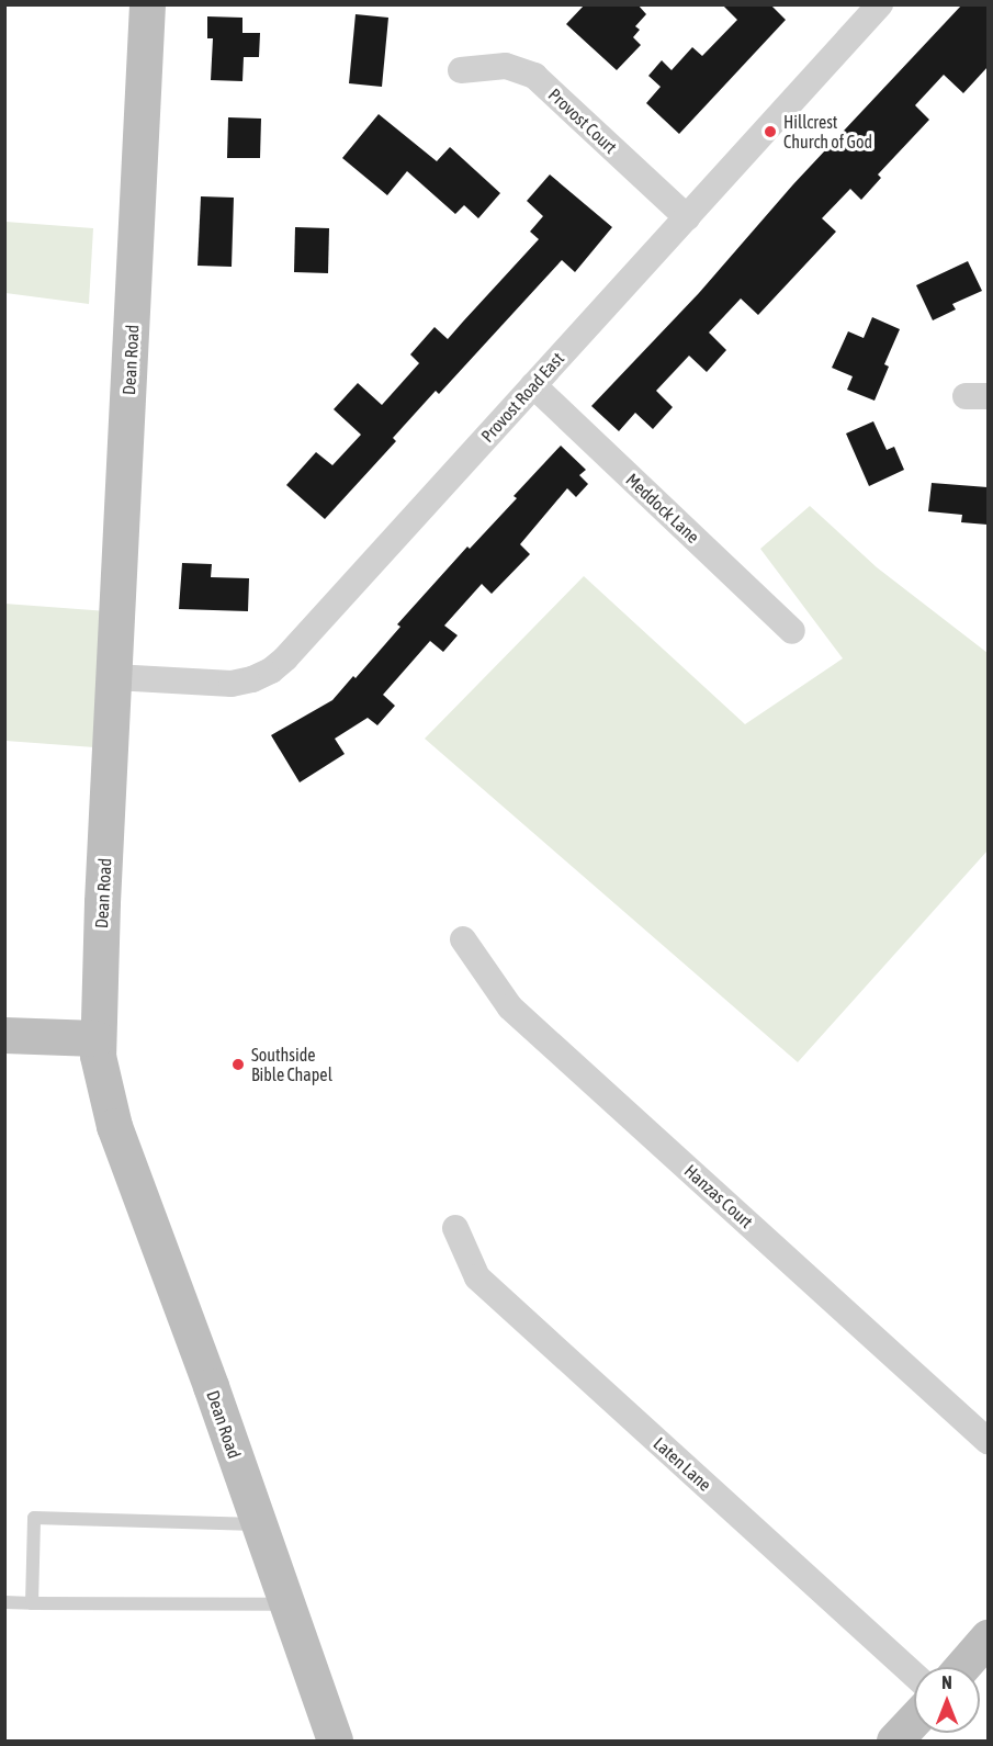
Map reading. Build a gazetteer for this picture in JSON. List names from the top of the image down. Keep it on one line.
{"streets":{"main road":["Dean Road"],"street":["Provost Court","Provost Road East","Meddock Lane","Hanzas Court","Laten Lane"]},"crossings":[["Provost Court","Provost Road East"],["Dean Road","Provost Road East"],["Provost Road East","Meddock Lane"]],"places":["Hillcrest Church of God","Southside Bible Chapel"],"north":"top"}
